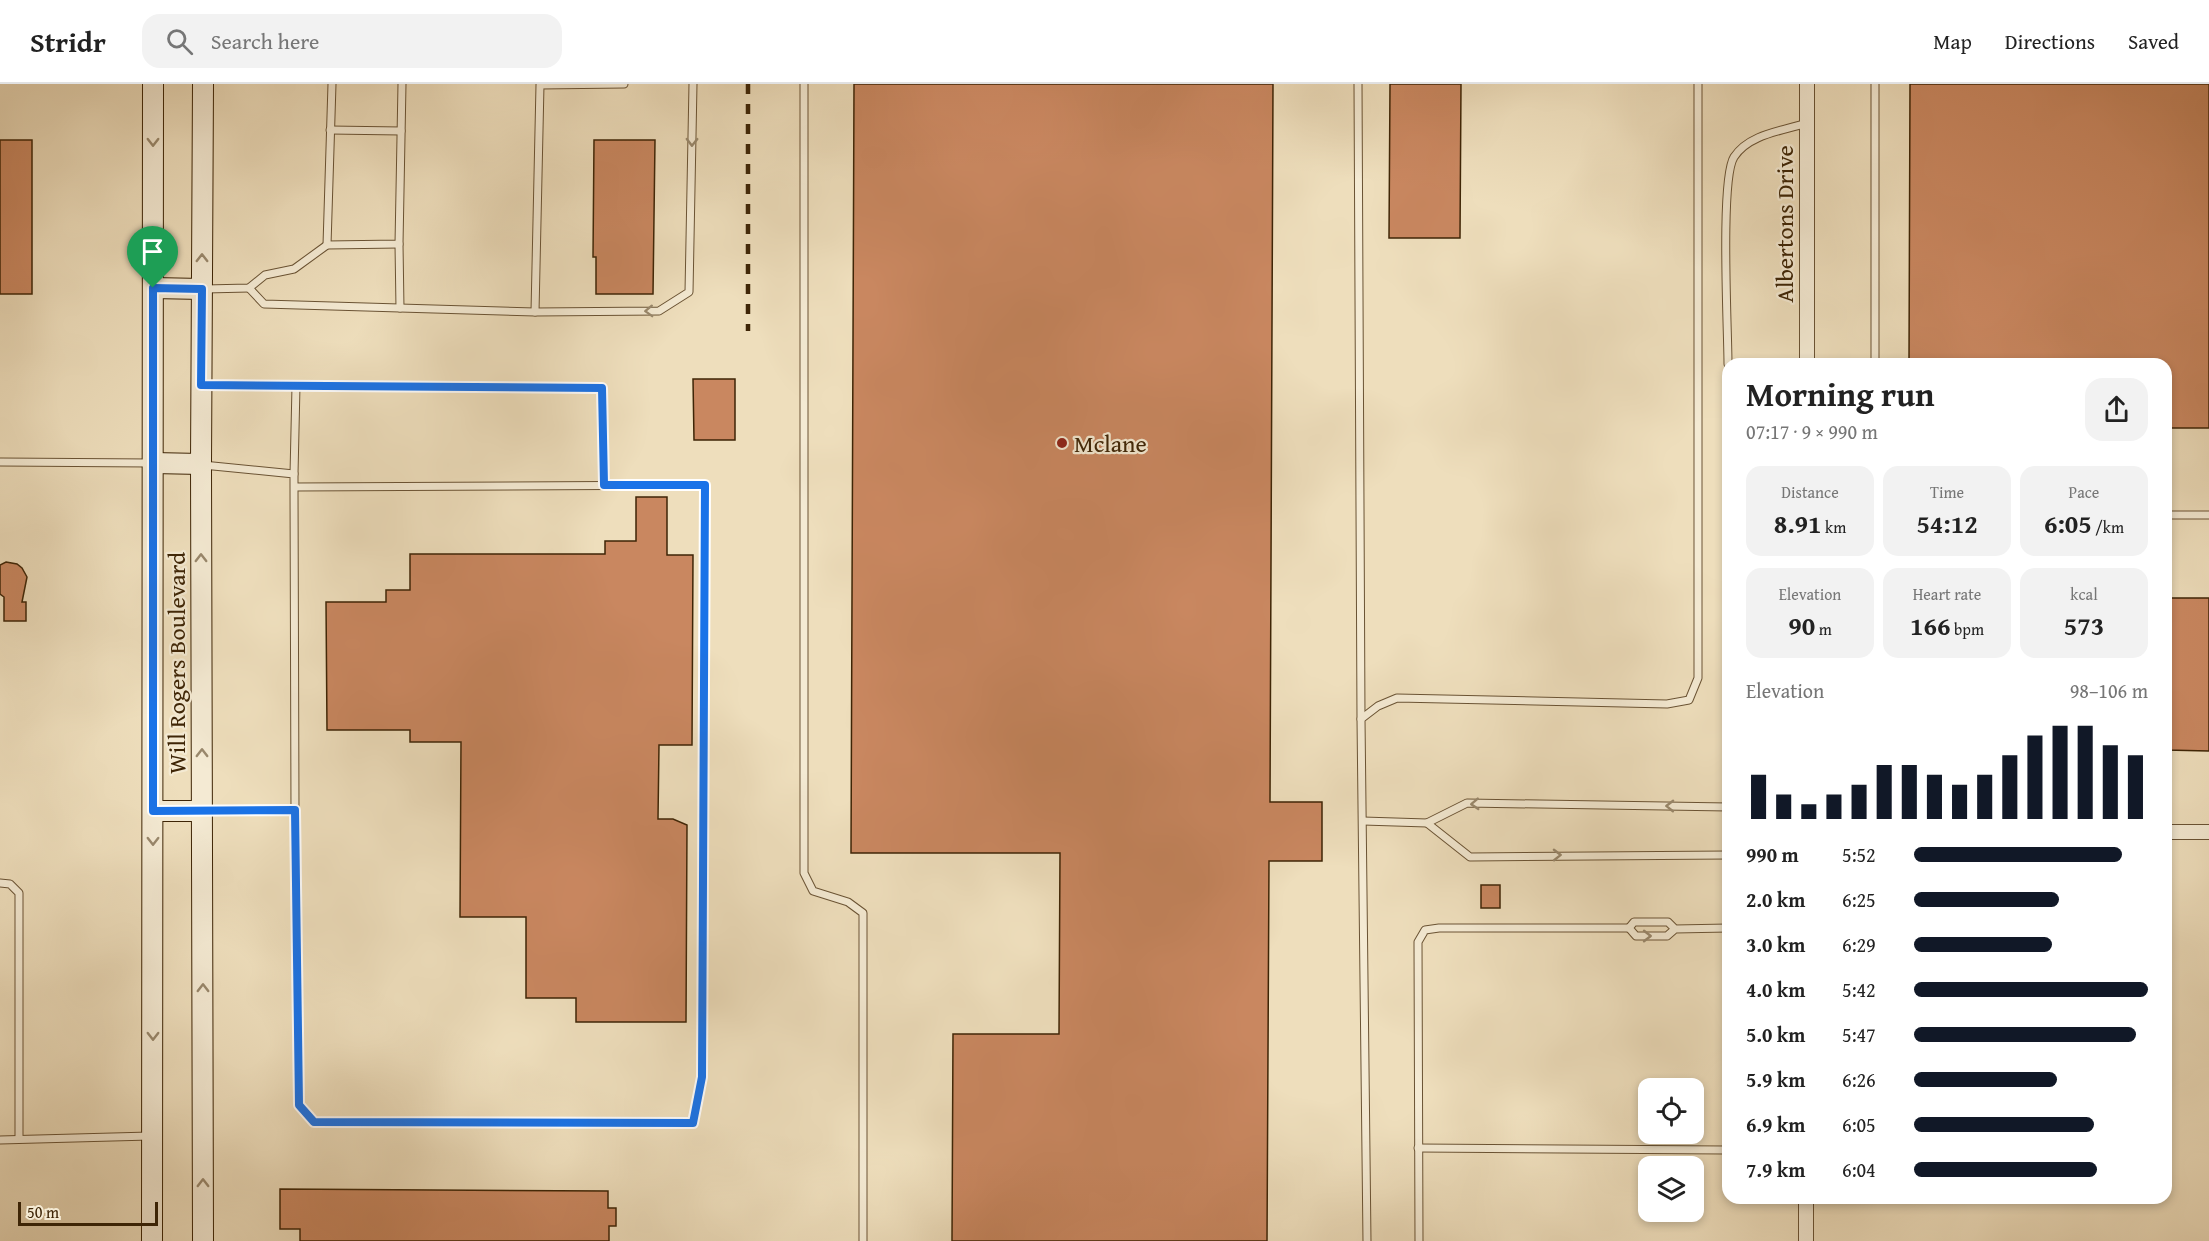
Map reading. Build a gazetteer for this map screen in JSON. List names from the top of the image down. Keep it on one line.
{"streets":{"main road":["Will Rogers Boulevard"],"street":["Albertons Drive"]},"places":["Mclane"],"scale_bar":"50 m","page":{"header":"Stridr","search":"Search here","nav":["Map","Directions","Saved"],"heading":["Morning run","07:17 · 9 × 990 m"],"stats":[["Distance","8.91 km"],["Time","54:12"],["Pace","6:05 /km"],["Elevation","90 m"],["Heart rate","166 bpm"],["kcal","573"]],"chart":["Elevation","98–106 m"],"list":[{"name":"990 m","note":"5:52"},{"name":"2.0 km","note":"6:25"},{"name":"3.0 km","note":"6:29"},{"name":"4.0 km","note":"5:42"},{"name":"5.0 km","note":"5:47"},{"name":"5.9 km","note":"6:26"},{"name":"6.9 km","note":"6:05"},{"name":"7.9 km","note":"6:04"}],"scale":"50 m"}}
